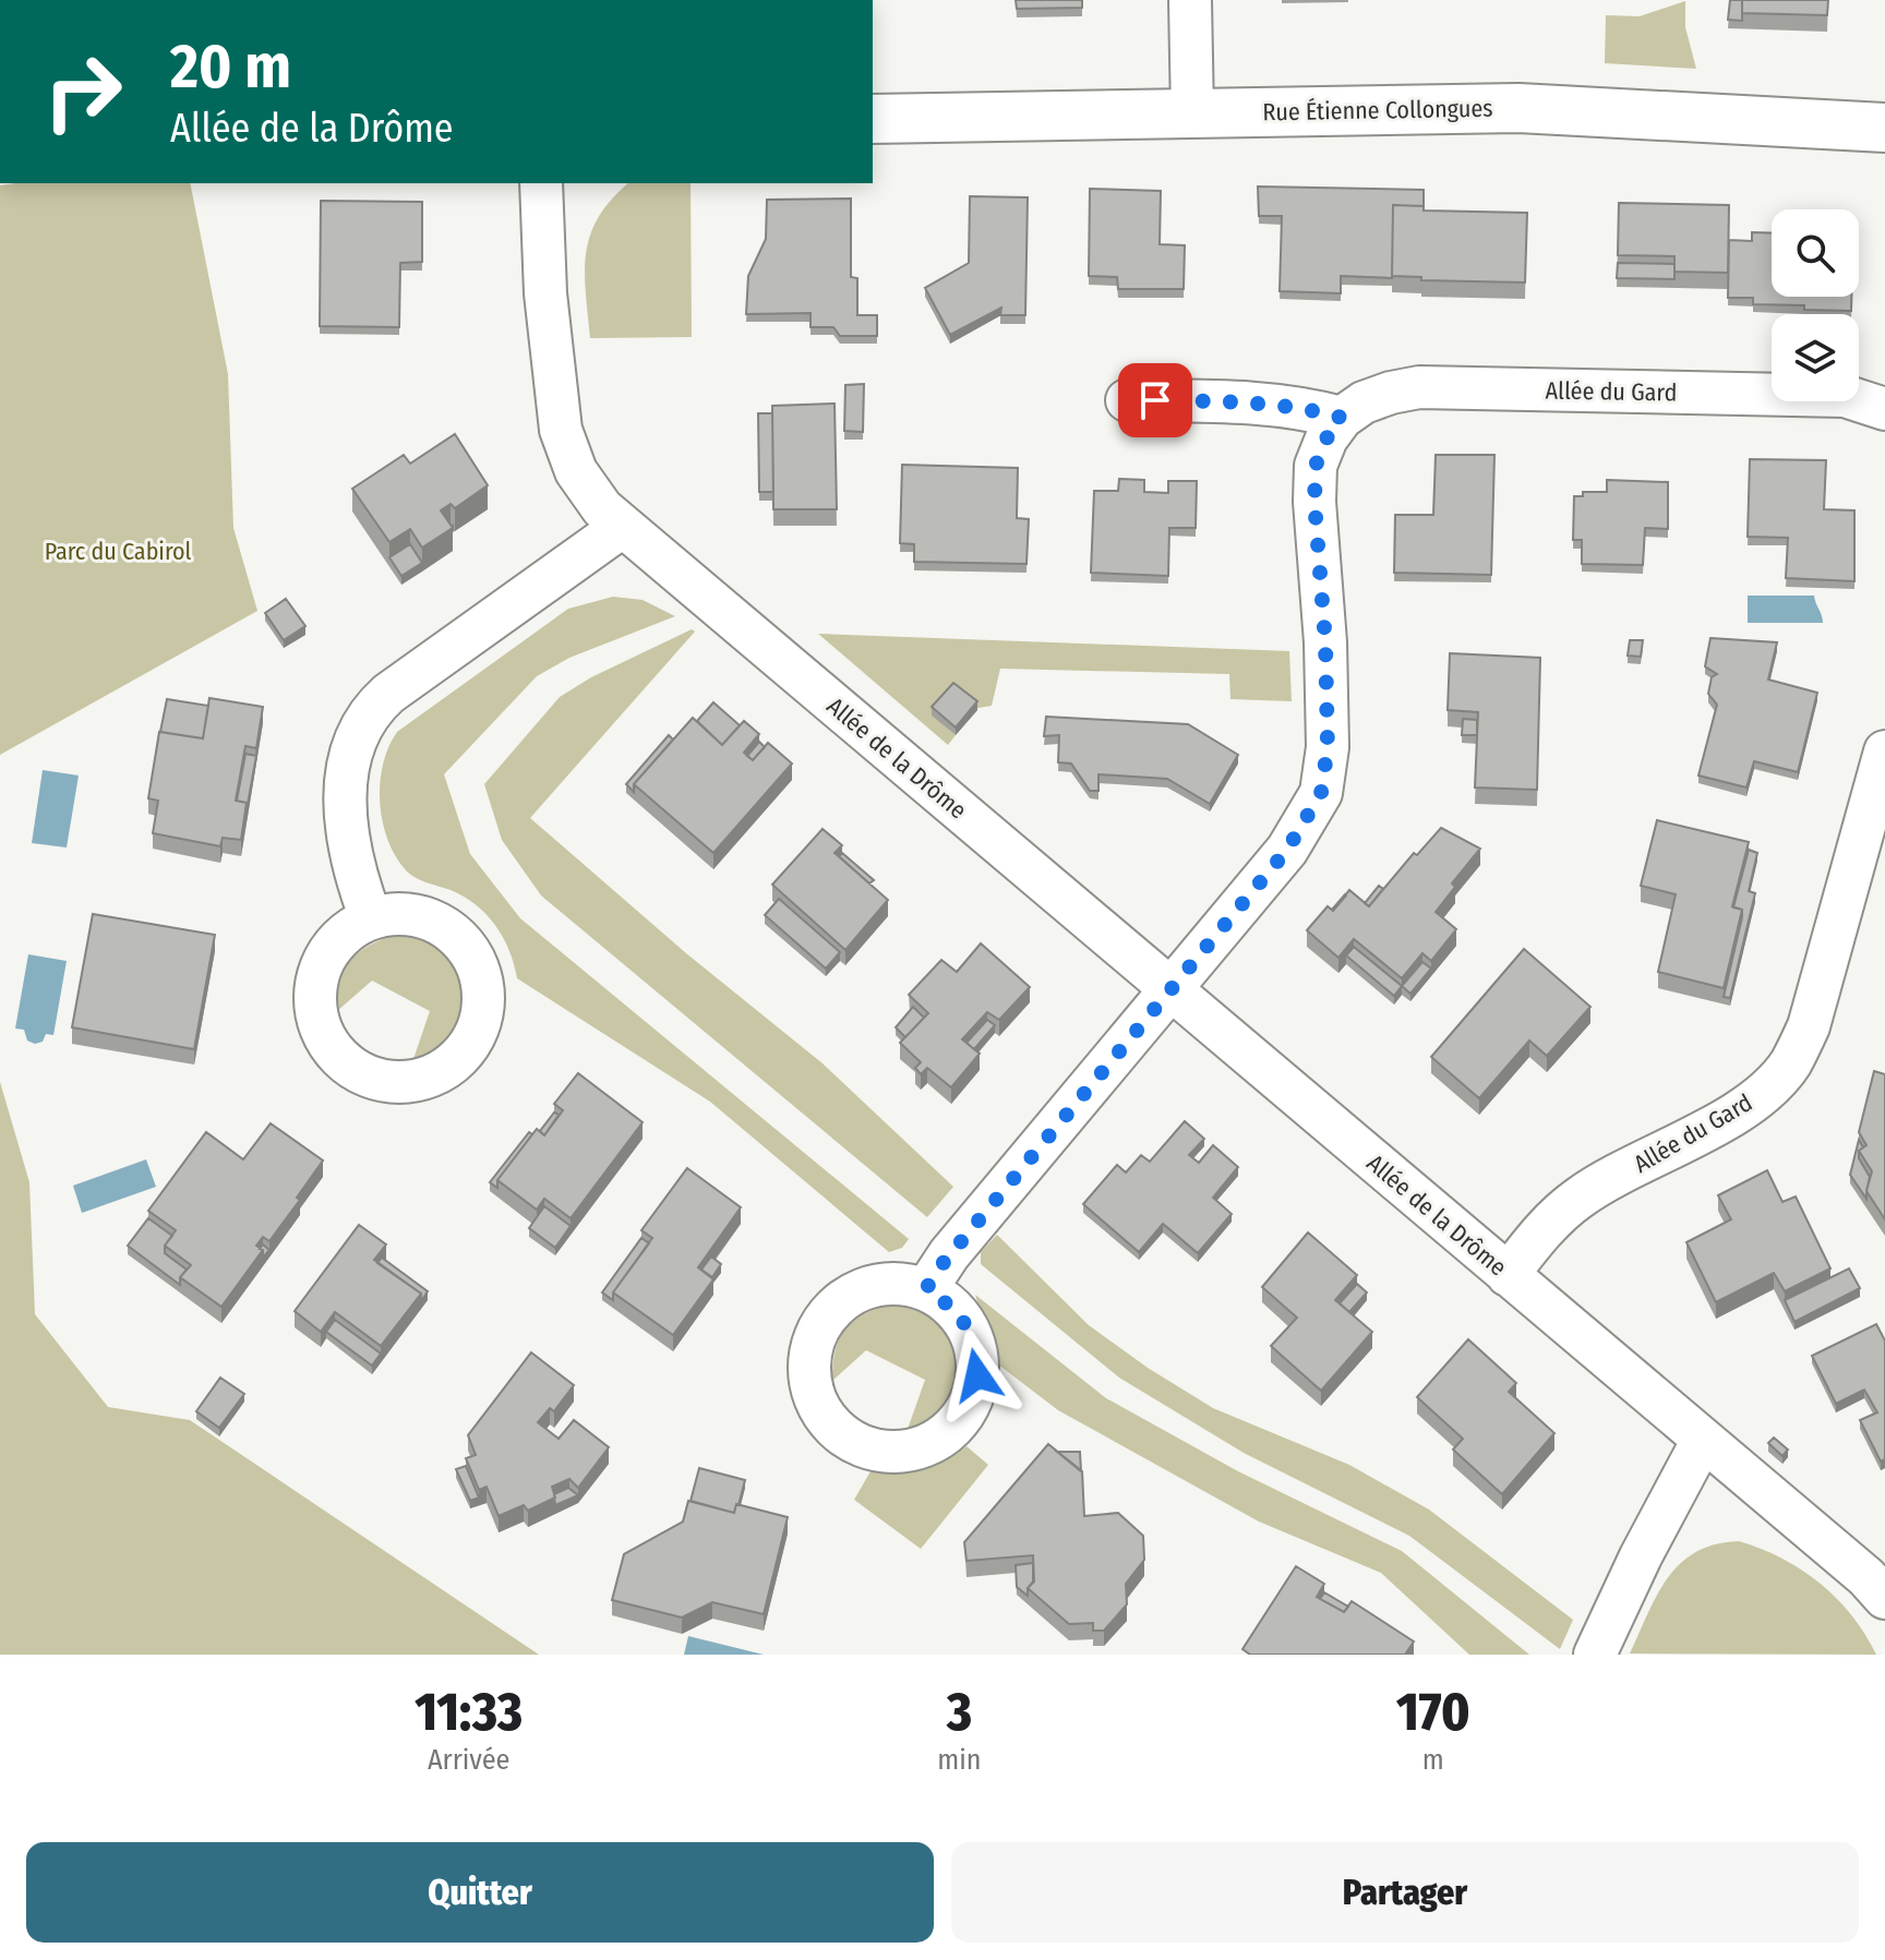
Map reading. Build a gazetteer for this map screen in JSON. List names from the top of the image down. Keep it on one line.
{"streets":{"main road":["Rue Étienne Collongues"],"street":["Allée du Gard","Allée de la Drôme"]},"crossings":[["Allée du Gard","Allée de la Drôme"]],"parks":["Parc du Cabirol"],"page":{"turn":["20 m","Allée de la Drôme"],"eta":["11:33","Arrivée","3","min","170","m"],"buttons":["Quitter","Partager"]}}
